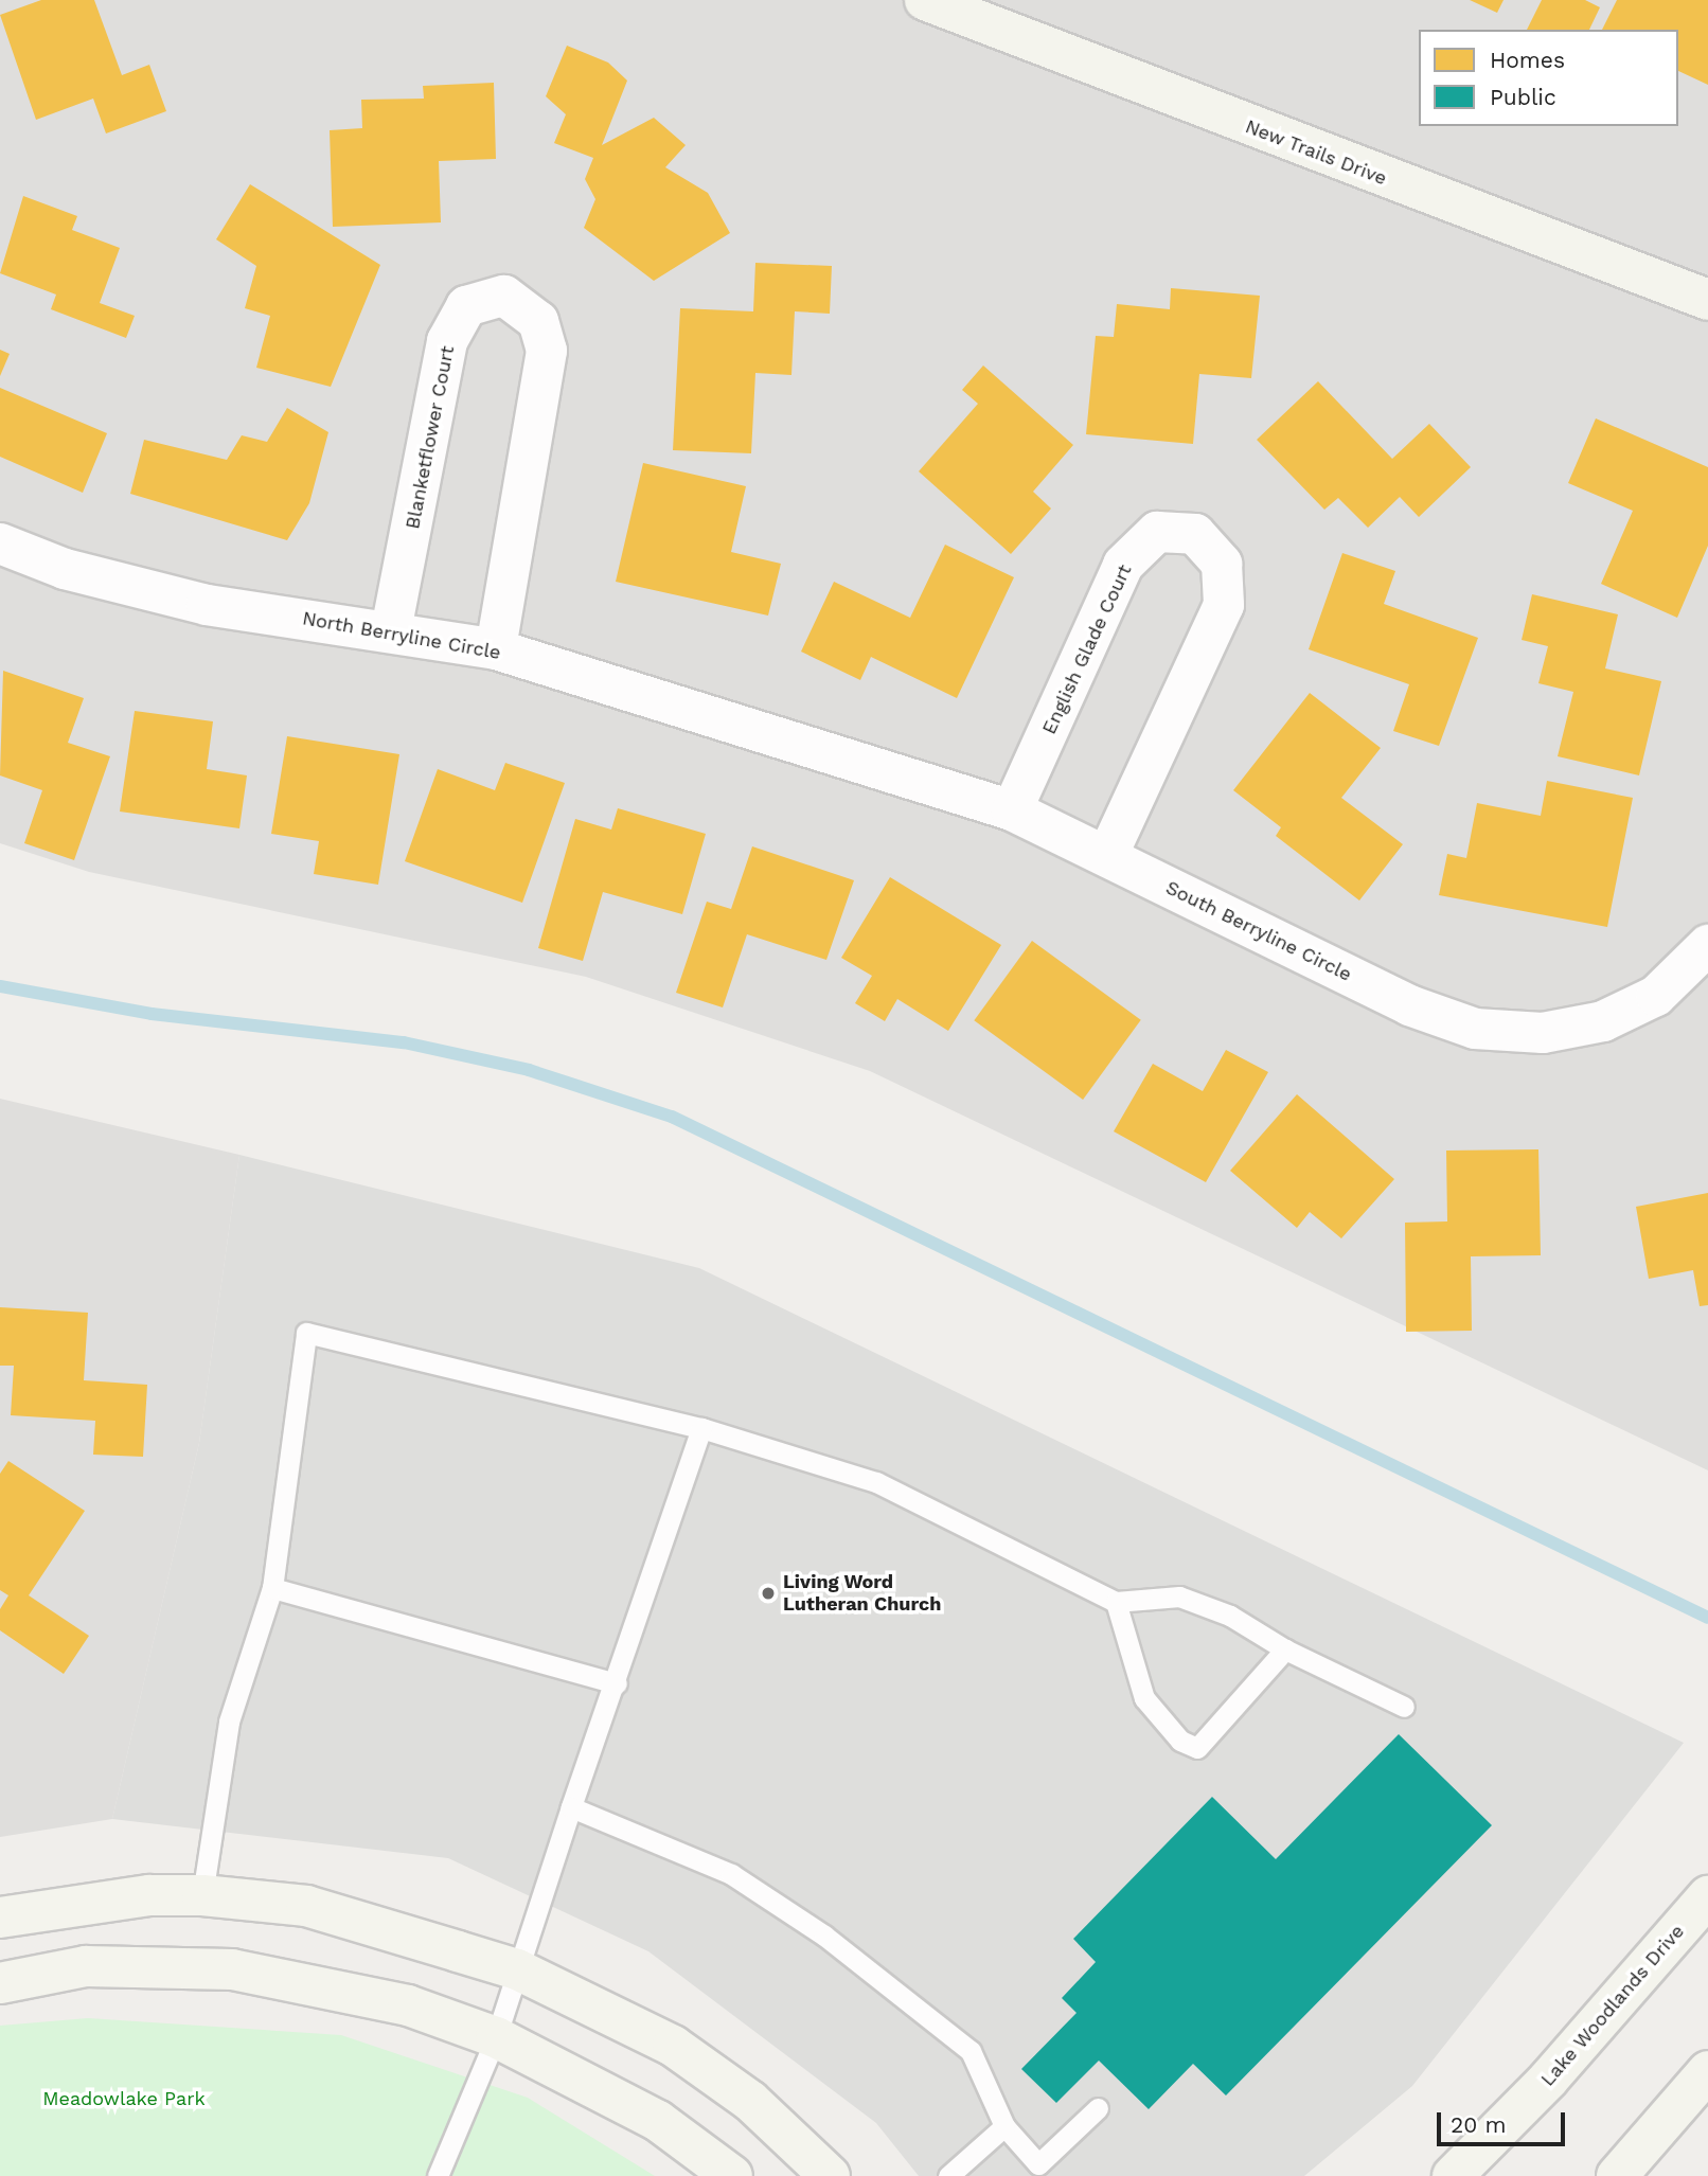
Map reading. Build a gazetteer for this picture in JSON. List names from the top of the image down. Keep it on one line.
{"streets":{"street":["New Trails Drive","Blanketflower Court","North Berryline Circle","English Glade Court","South Berryline Circle","Lake Woodlands Drive"]},"crossings":[["Blanketflower Court","North Berryline Circle"],["North Berryline Circle","South Berryline Circle"],["English Glade Court","South Berryline Circle"]],"parks":["Meadowlake Park"],"places":["Living Word Lutheran Church"],"legend":["Homes","Public"],"scale_bar":"20 m"}
